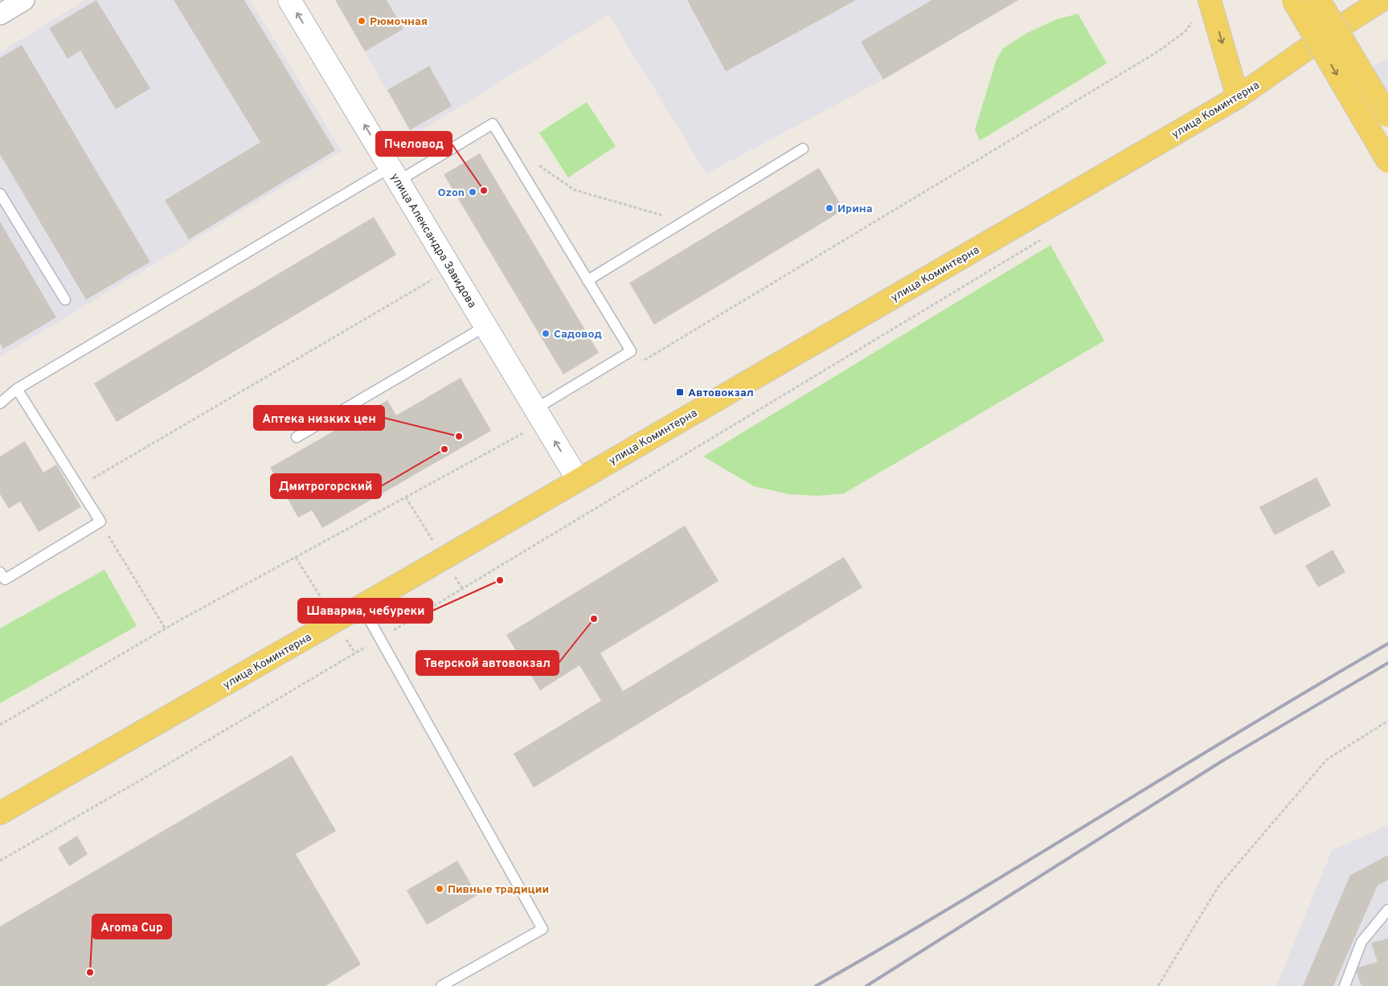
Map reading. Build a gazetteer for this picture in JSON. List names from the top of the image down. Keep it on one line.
{"streets":{"main road":["улица Коминтерна"],"street":["улица Александра Завидова"]},"crossings":[["улица Коминтерна","улица Александра Завидова"]],"one_way":["улица Александра Завидова"],"places":{"other":["Рюмочная","Пчеловод","Ozon","Ирина","Садовод","Аптека низких цен","Дмитрогорский","Шаварма, чебуреки","Тверской автовокзал","Пивные традиции","Aroma Cup"],"transit":["Автовокзал"]}}
